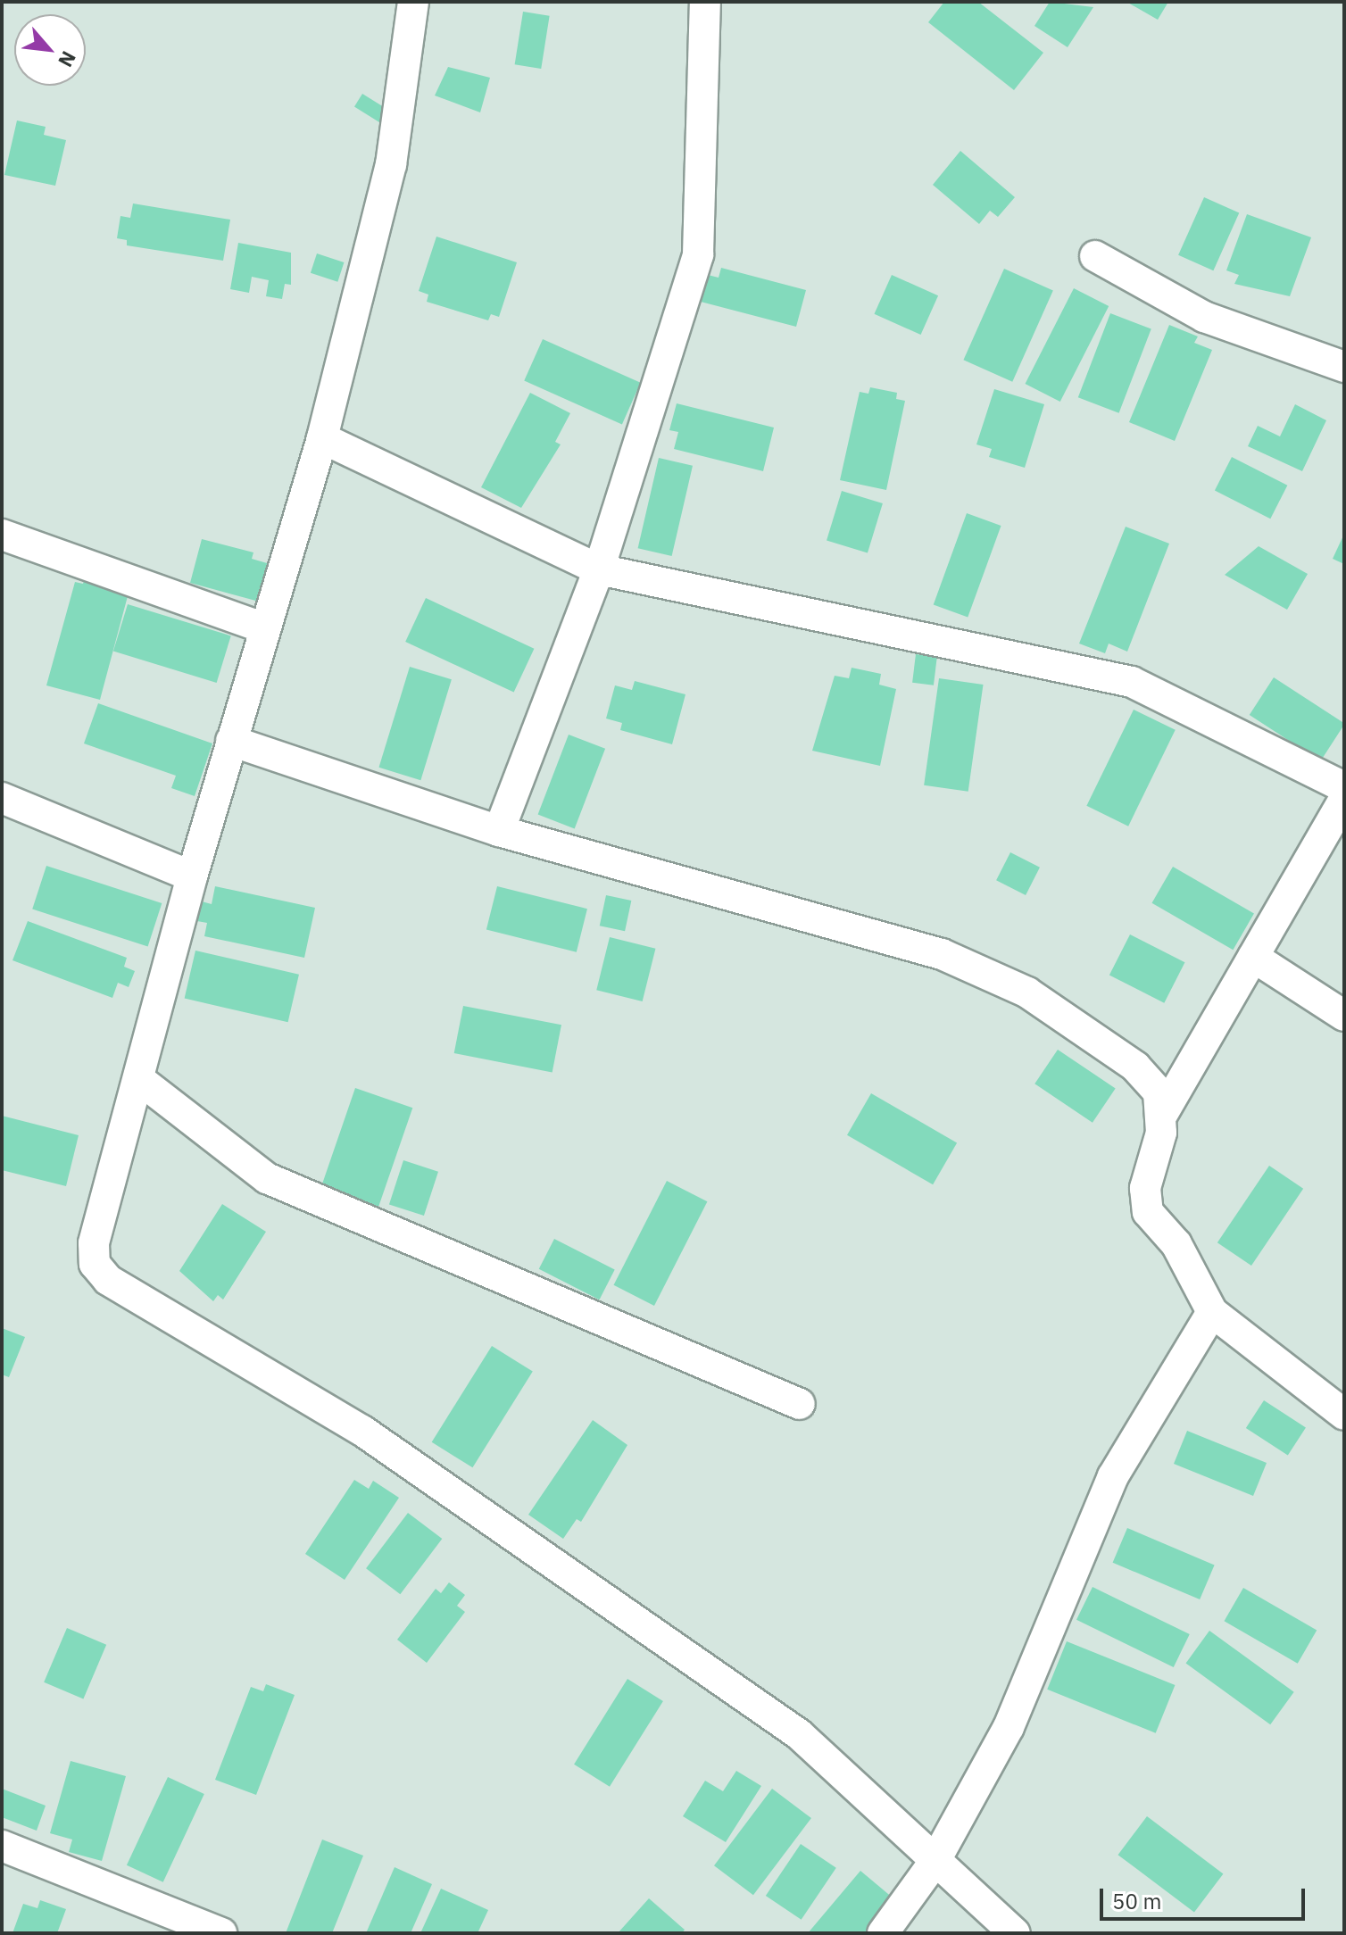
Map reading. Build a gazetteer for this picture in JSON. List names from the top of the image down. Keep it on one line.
{"scale_bar":"50 m","north":"bottom right"}
